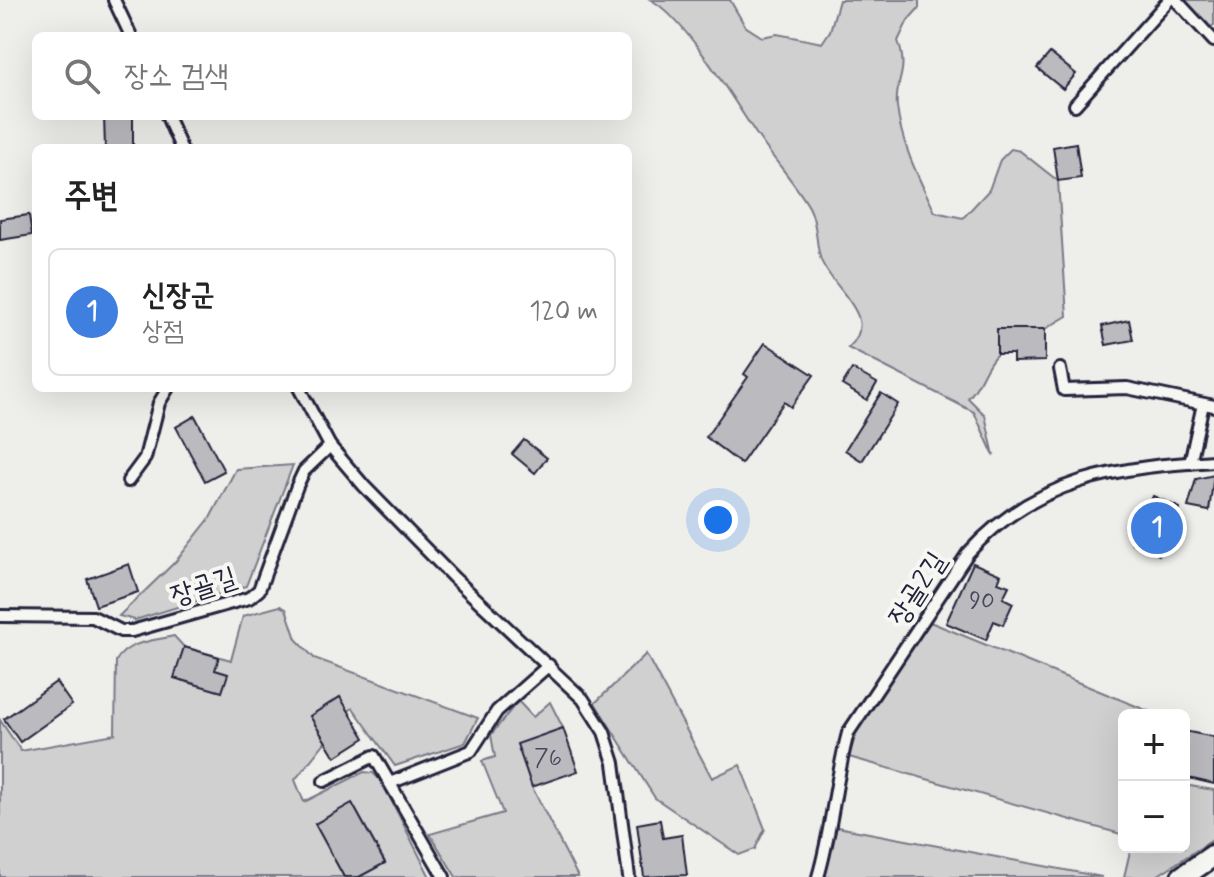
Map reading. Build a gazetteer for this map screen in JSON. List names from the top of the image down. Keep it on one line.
{"streets":{"lane":["장골길","장골2길"]},"house_numbers":["90","76"],"page":{"search":"장소 검색","heading":"주변","list":[{"mark":"1","name":"신장군","note":"상점","value":"120 m"}],"pins":"1","map_buttons":["+","−"]}}
